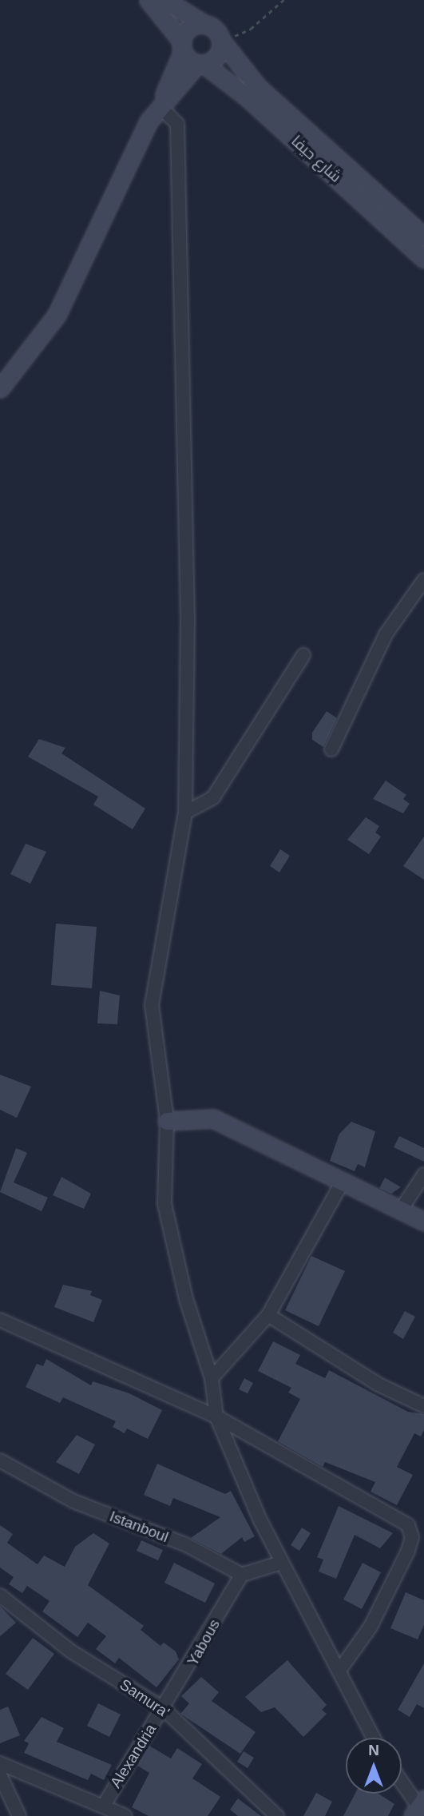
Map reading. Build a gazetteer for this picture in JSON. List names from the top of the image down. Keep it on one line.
{"streets":{"main road":["شارع حيفا"],"street":["Istanboul","Yabous","Samura'","Alexandria"]},"crossings":[["Istanboul","Yabous"],["Yabous","Samura'"],["Yabous","Alexandria"],["Samura'","Alexandria"]],"north":"top"}
